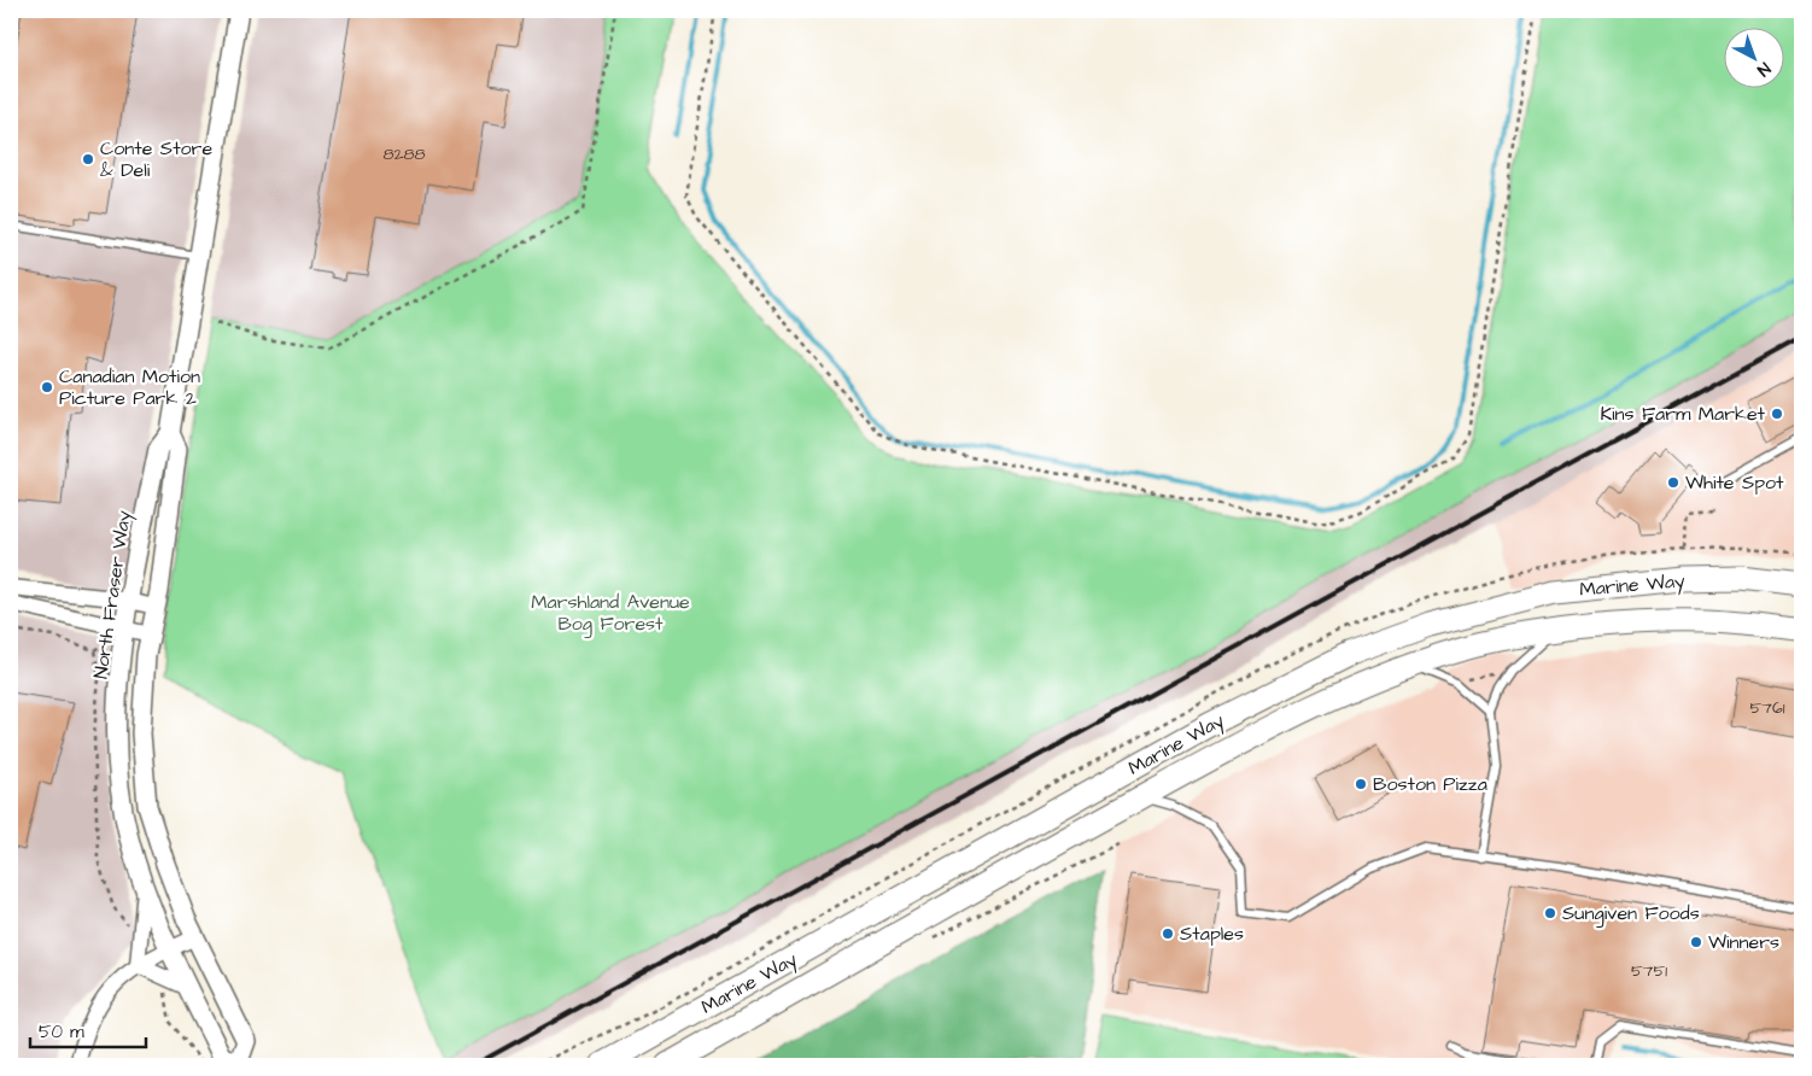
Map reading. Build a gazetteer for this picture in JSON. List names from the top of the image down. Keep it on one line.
{"streets":{"main road":["Marine Way"],"street":["North Fraser Way"]},"parks":["Marshland Avenue Bog Forest"],"places":["Conte Store & Deli","Canadian Motion Picture Park 2","Kins Farm Market","White Spot","Boston Pizza","Sungiven Foods","Staples","Winners"],"house_numbers":["8288","5761","5751"],"scale_bar":"50 m","north":"bottom right"}
